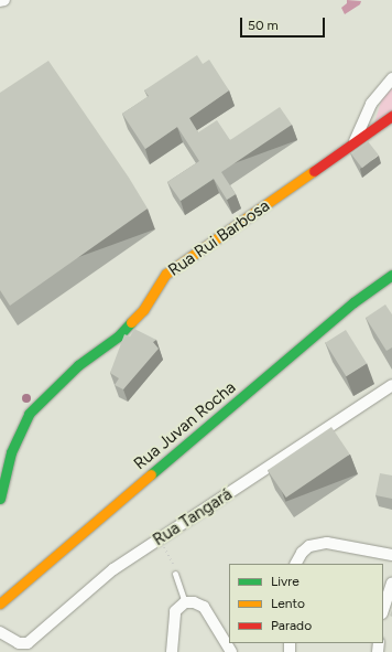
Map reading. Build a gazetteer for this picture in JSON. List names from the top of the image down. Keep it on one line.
{"streets":{"street":["Rua Rui Barbosa","Rua Juvan Rocha","Rua Tangará"]},"legend":["Livre","Lento","Parado"],"scale_bar":"50 m"}
